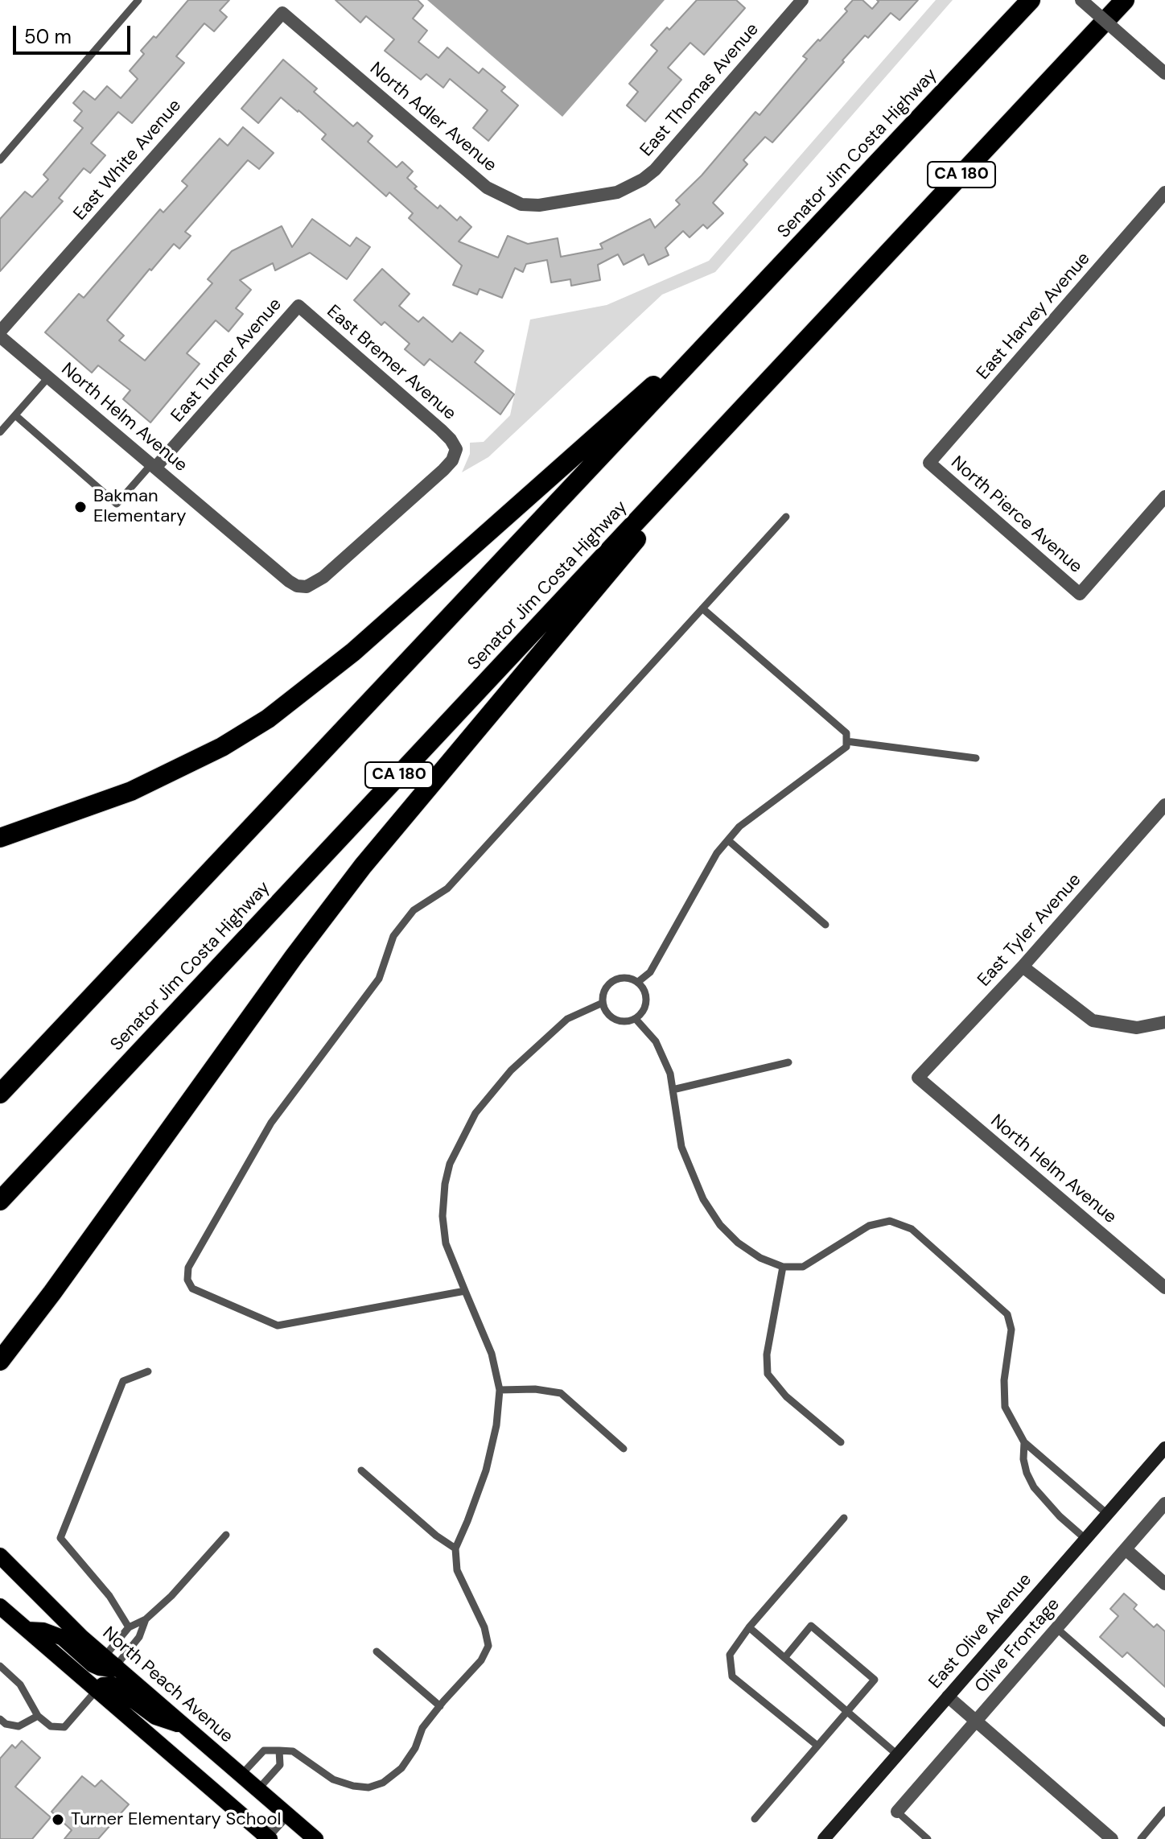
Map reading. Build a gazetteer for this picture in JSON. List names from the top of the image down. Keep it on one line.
{"streets":{"highway":["Senator Jim Costa Highway","CA 180"],"main road":["East Olive Avenue","North Peach Avenue"],"street":["East Thomas Avenue","North Adler Avenue","East White Avenue","East Harvey Avenue","East Turner Avenue","East Bremer Avenue","North Helm Avenue","North Pierce Avenue","East Tyler Avenue","Olive Frontage"]},"crossings":[["East Thomas Avenue","North Adler Avenue"],["North Adler Avenue","East White Avenue"],["East White Avenue","North Helm Avenue"],["East Harvey Avenue","North Pierce Avenue"],["East Turner Avenue","East Bremer Avenue"],["East Turner Avenue","North Helm Avenue"],["East Bremer Avenue","North Helm Avenue"],["North Helm Avenue","East Tyler Avenue"]],"places":["Bakman Elementary","Turner Elementary School"],"scale_bar":"50 m"}
